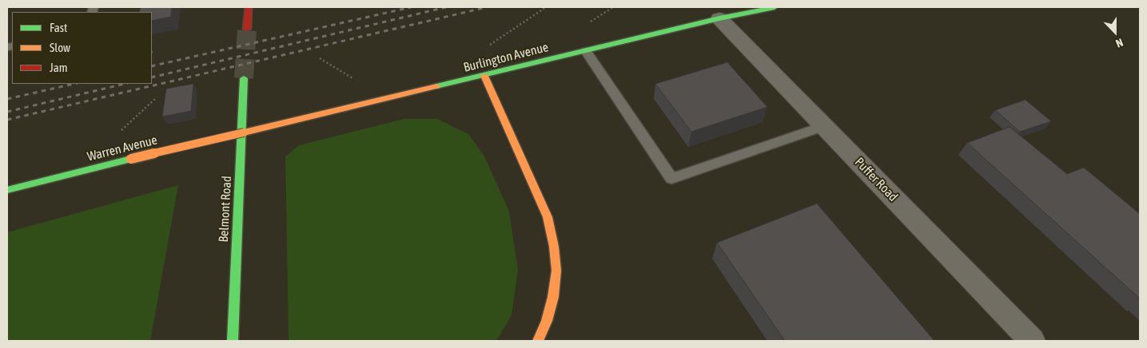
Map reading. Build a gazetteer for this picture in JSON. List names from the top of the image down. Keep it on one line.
{"streets":{"street":["Burlington Avenue","Warren Avenue","Puffer Road","Belmont Road"]},"crossings":[["Burlington Avenue","Warren Avenue"],["Burlington Avenue","Puffer Road"]],"legend":["Fast","Slow","Jam"],"north":"bottom"}
